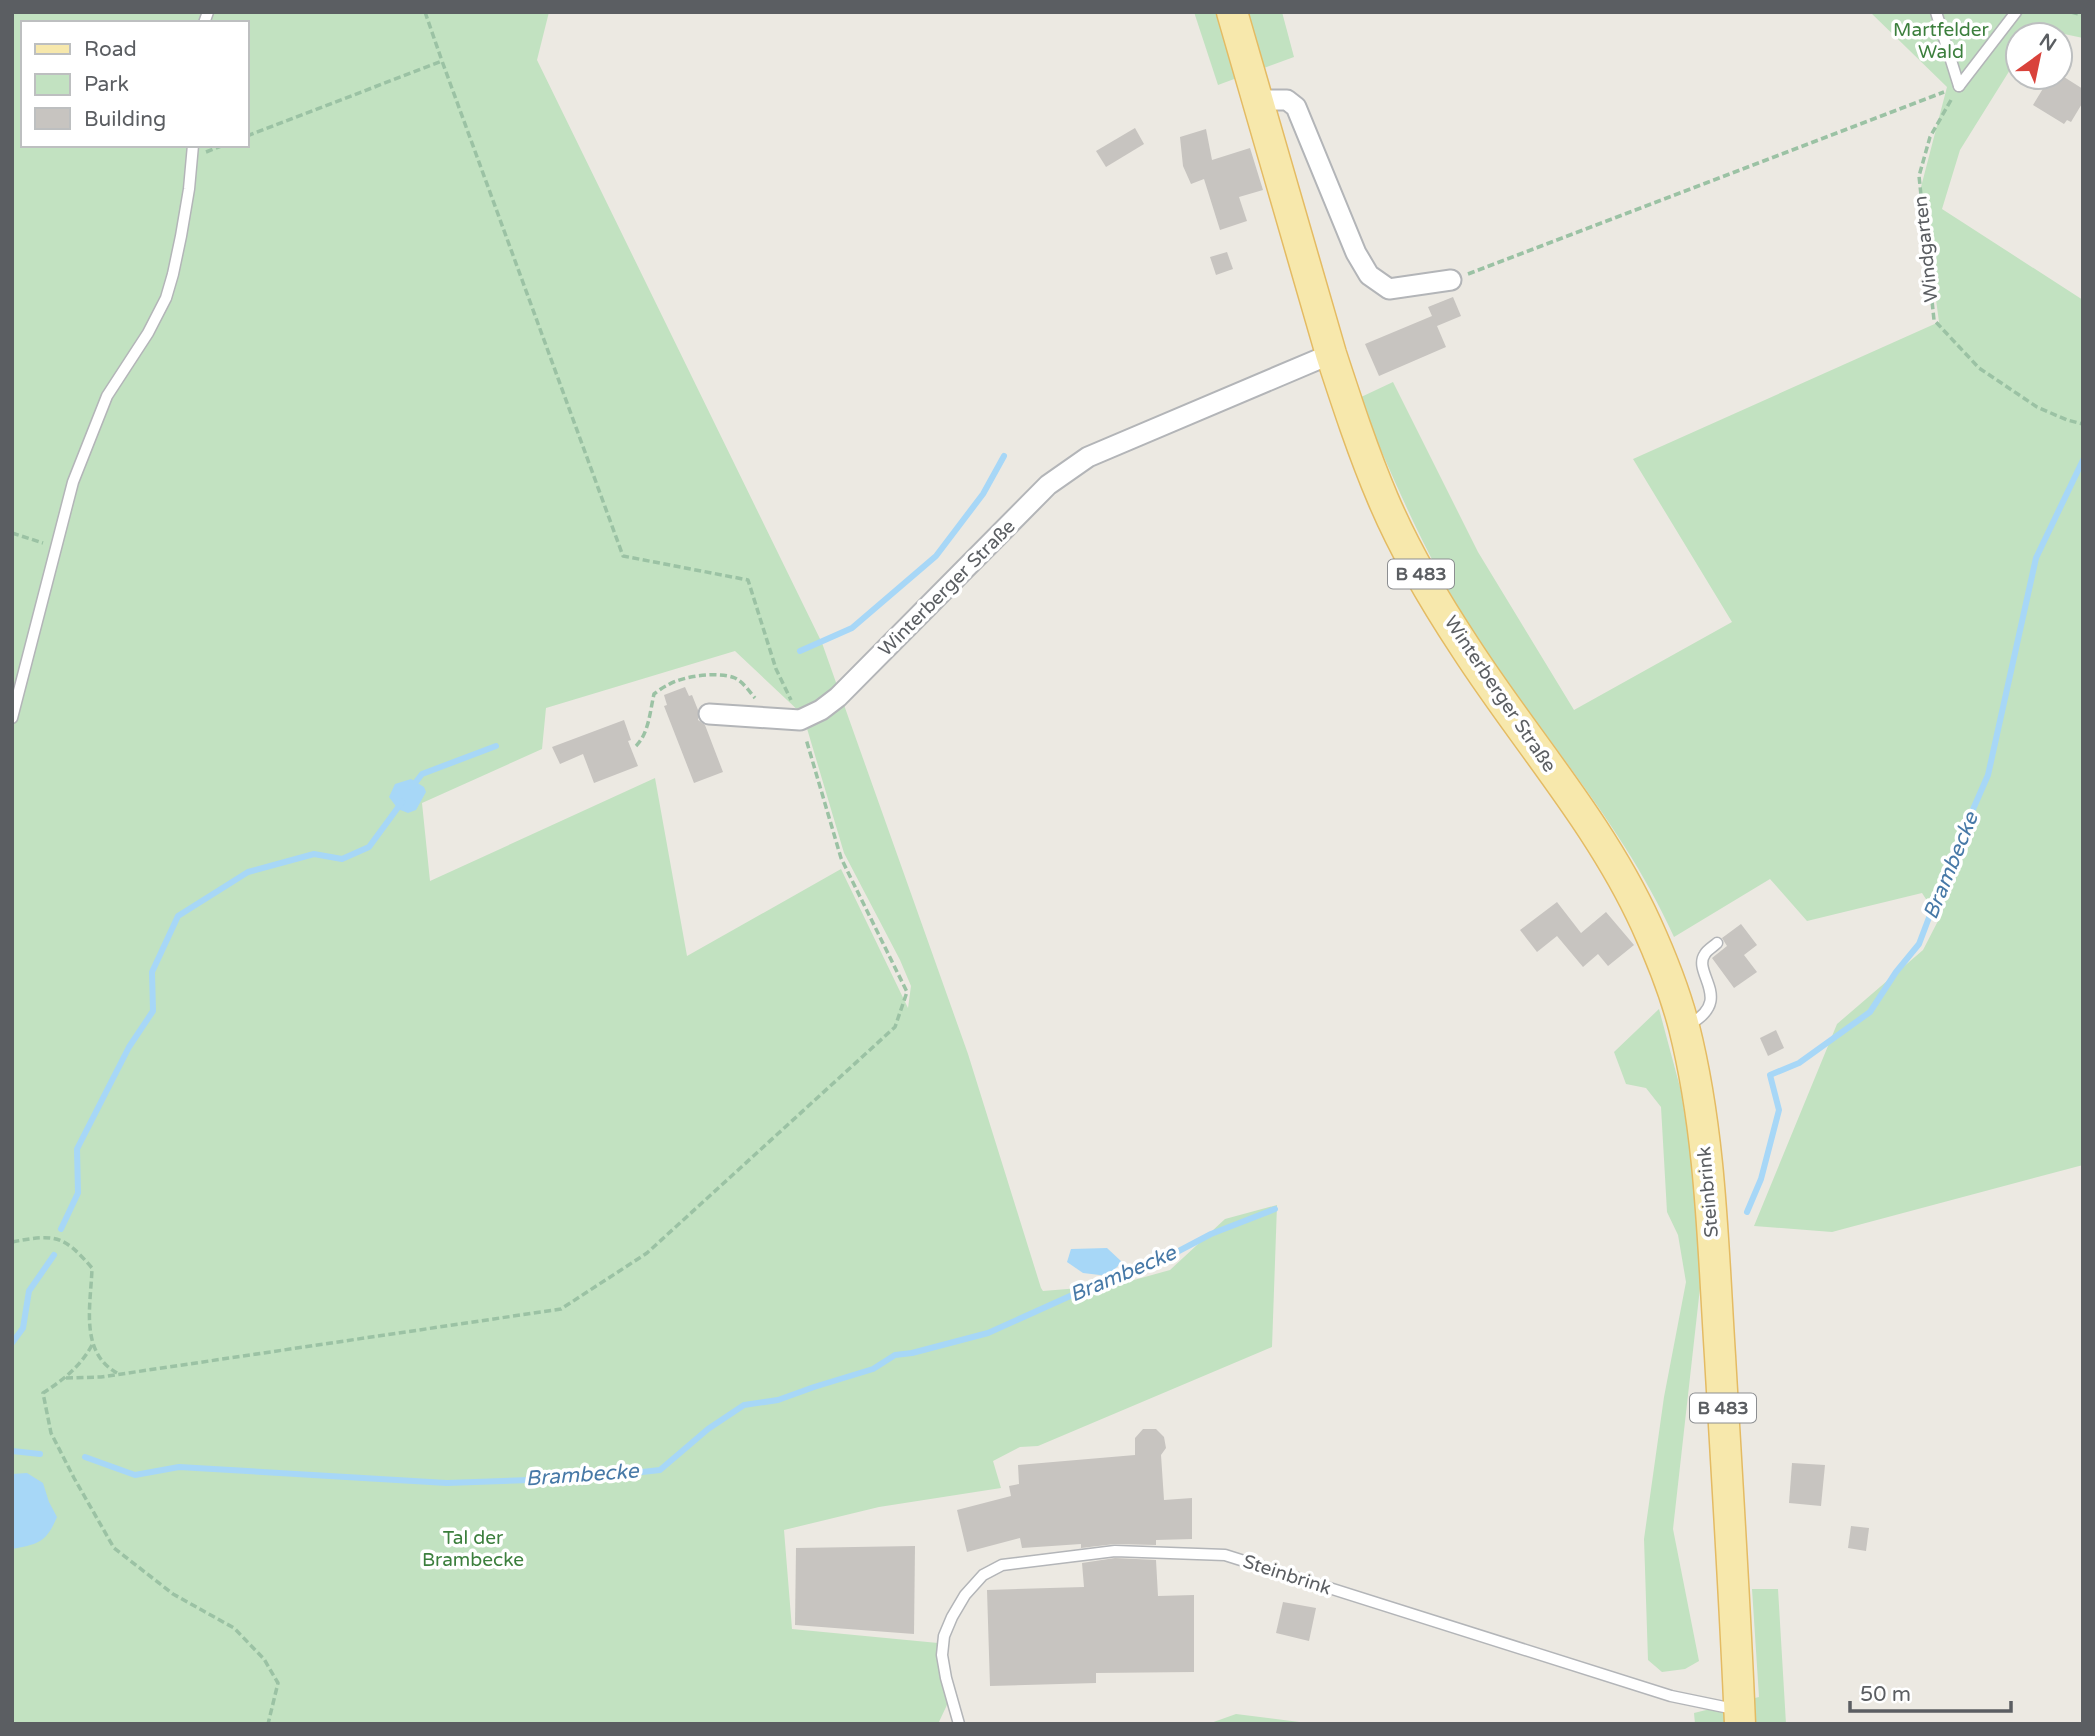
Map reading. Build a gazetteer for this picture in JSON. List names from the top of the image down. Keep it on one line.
{"streets":{"main road":["B 483","Winterberger Straße","Steinbrink"],"path":["Windgarten"]},"crossings":[["Winterberger Straße","Steinbrink"]],"water":["Brambecke"],"parks":["Martfelder Wald","Tal der Brambecke"],"legend":["Road","Park","Building"],"scale_bar":"50 m","north":"top right"}
